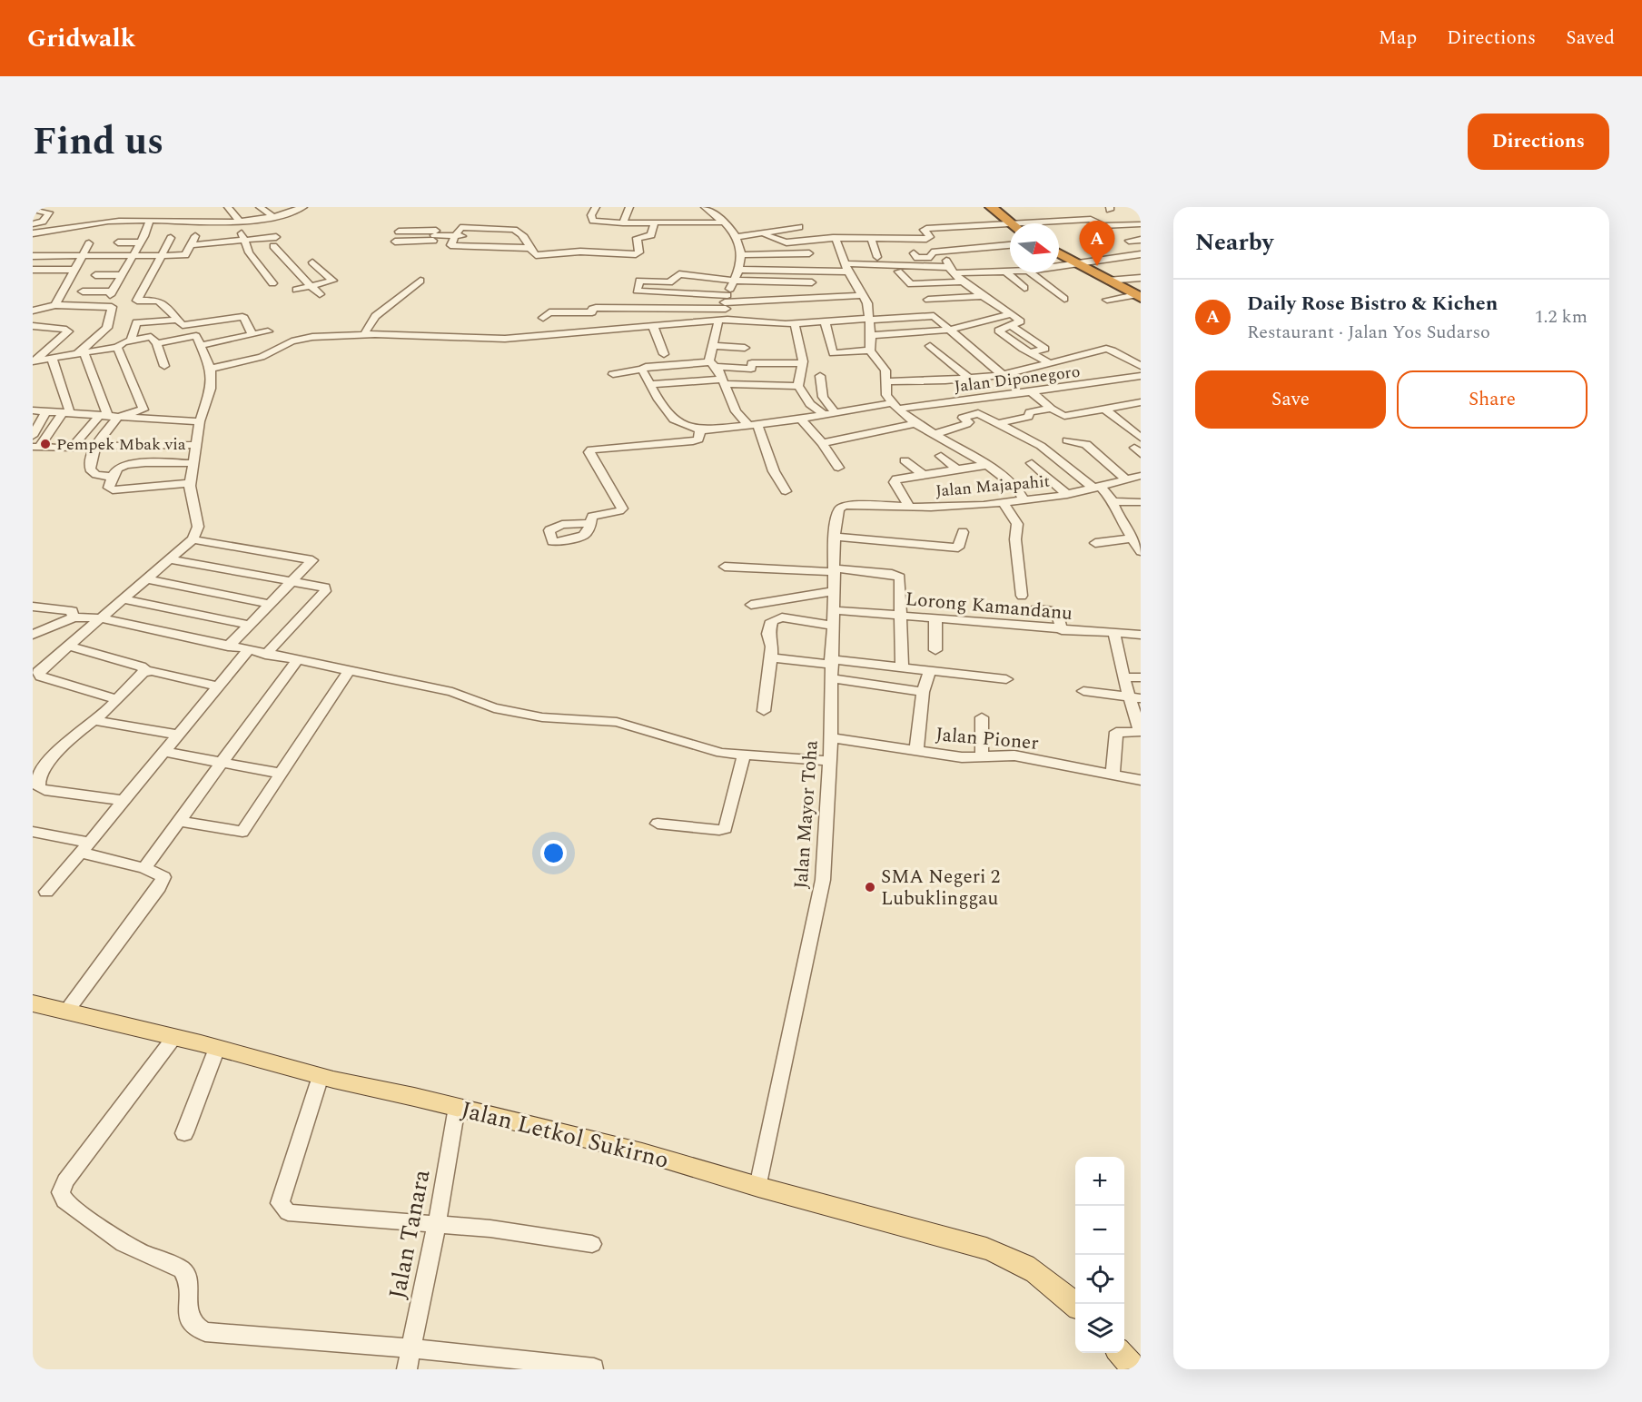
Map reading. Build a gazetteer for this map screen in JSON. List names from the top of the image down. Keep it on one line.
{"streets":{"main road":["Jalan Letkol Sukirno"],"street":["Jalan Diponegoro","Jalan Majapahit","Lorong Kamandanu","Jalan Pioner","Jalan Mayor Toha","Jalan Tanara"]},"crossings":[["Jalan Majapahit","Jalan Mayor Toha"],["Lorong Kamandanu","Jalan Mayor Toha"],["Jalan Pioner","Jalan Mayor Toha"],["Jalan Mayor Toha","Jalan Letkol Sukirno"],["Jalan Letkol Sukirno","Jalan Tanara"]],"places":["Pempek Mbak via","SMA Negeri 2 Lubuklinggau"],"north":"right","page":{"header":"Gridwalk","nav":["Map","Directions","Saved"],"title":"Find us","buttons":["Directions",["Save","Share"]],"heading":"Nearby","pins":"A","list":[{"mark":"A","name":"Daily Rose Bistro & Kichen","note":"Restaurant · Jalan Yos Sudarso","value":"1.2 km"}],"map_buttons":["+","−"]}}
